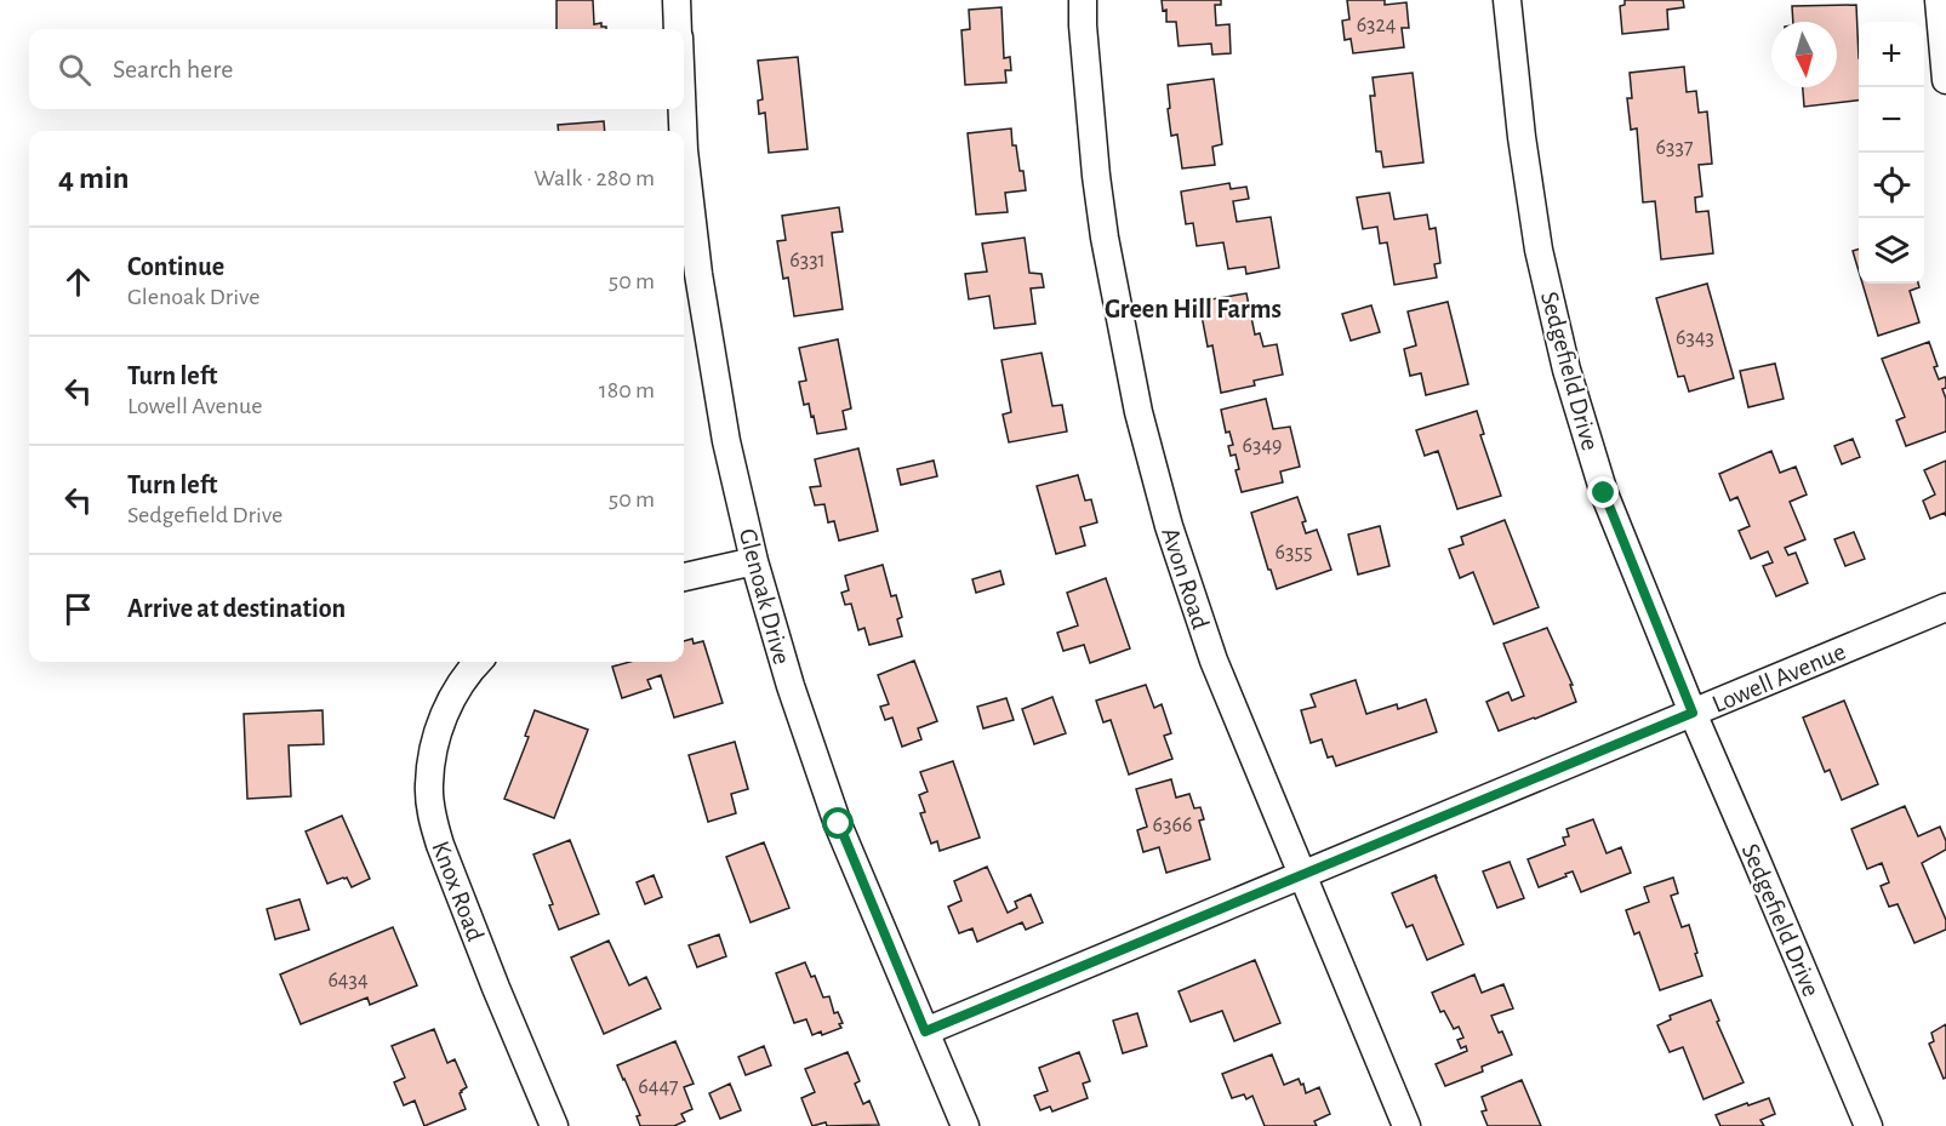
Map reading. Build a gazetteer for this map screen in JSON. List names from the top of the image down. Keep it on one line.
{"streets":{"street":["Sedgefield Drive","Avon Road","Glenoak Drive","Lowell Avenue","Knox Road"]},"crossings":[["Sedgefield Drive","Lowell Avenue"],["Avon Road","Lowell Avenue"],["Glenoak Drive","Lowell Avenue"]],"districts":["Green Hill Farms"],"house_numbers":["6324","6337","6331","6343","6349","6355","6366","6434","6447"],"north":"bottom","page":{"map_buttons":["+","−"],"search":"Search here","heading":["4 min","Walk · 280 m"],"list":[["Continue","Glenoak Drive","50 m"],["Turn left","Lowell Avenue","180 m"],["Turn left","Sedgefield Drive","50 m"],"Arrive at destination"]}}
